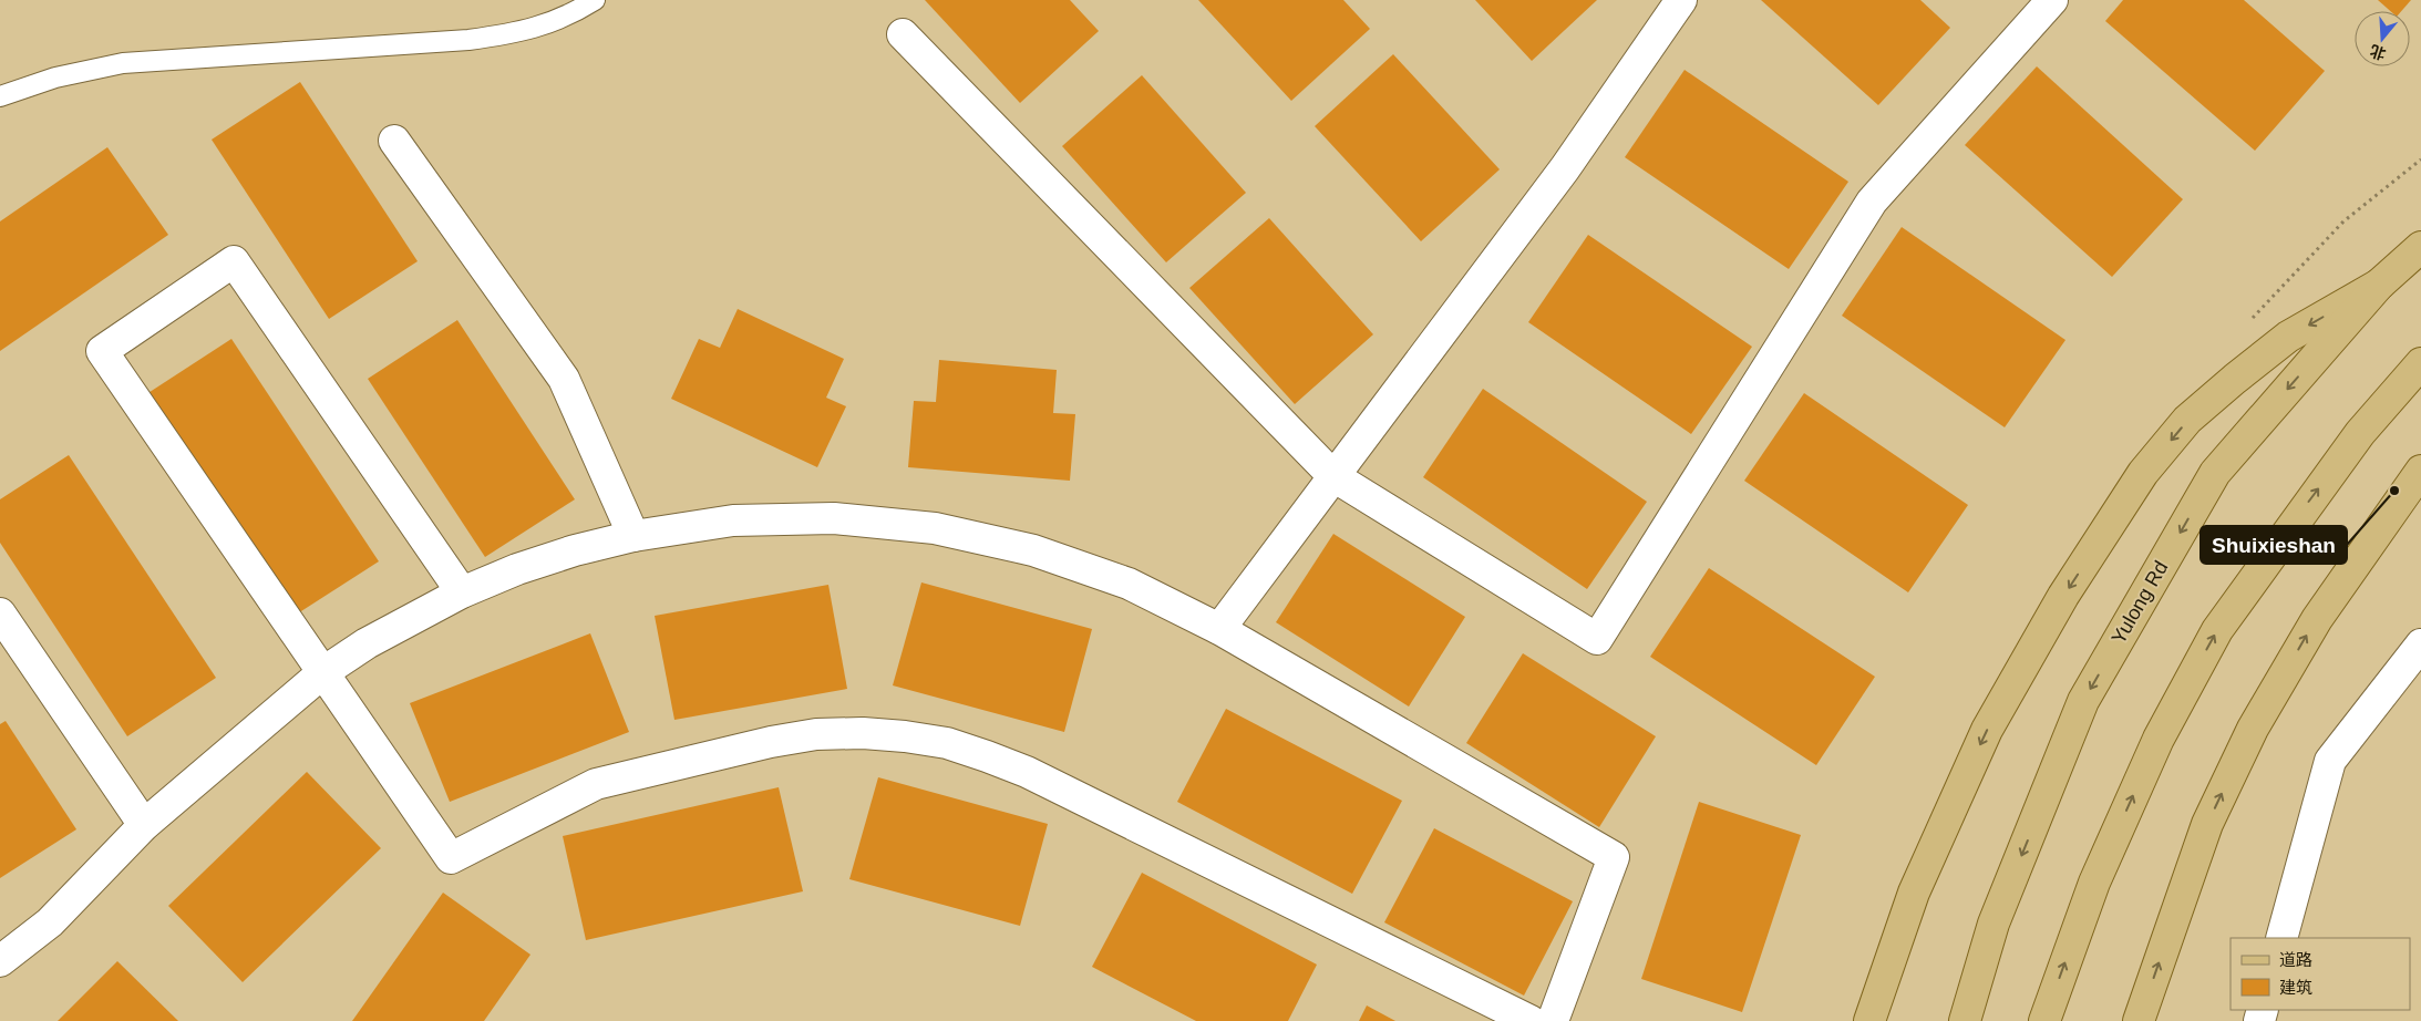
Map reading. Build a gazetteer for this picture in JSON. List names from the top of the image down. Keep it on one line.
{"streets":{"main road":["Yulong Rd"]},"places":["Shuixieshan"],"legend":["道路","建筑"],"north":"bottom"}
